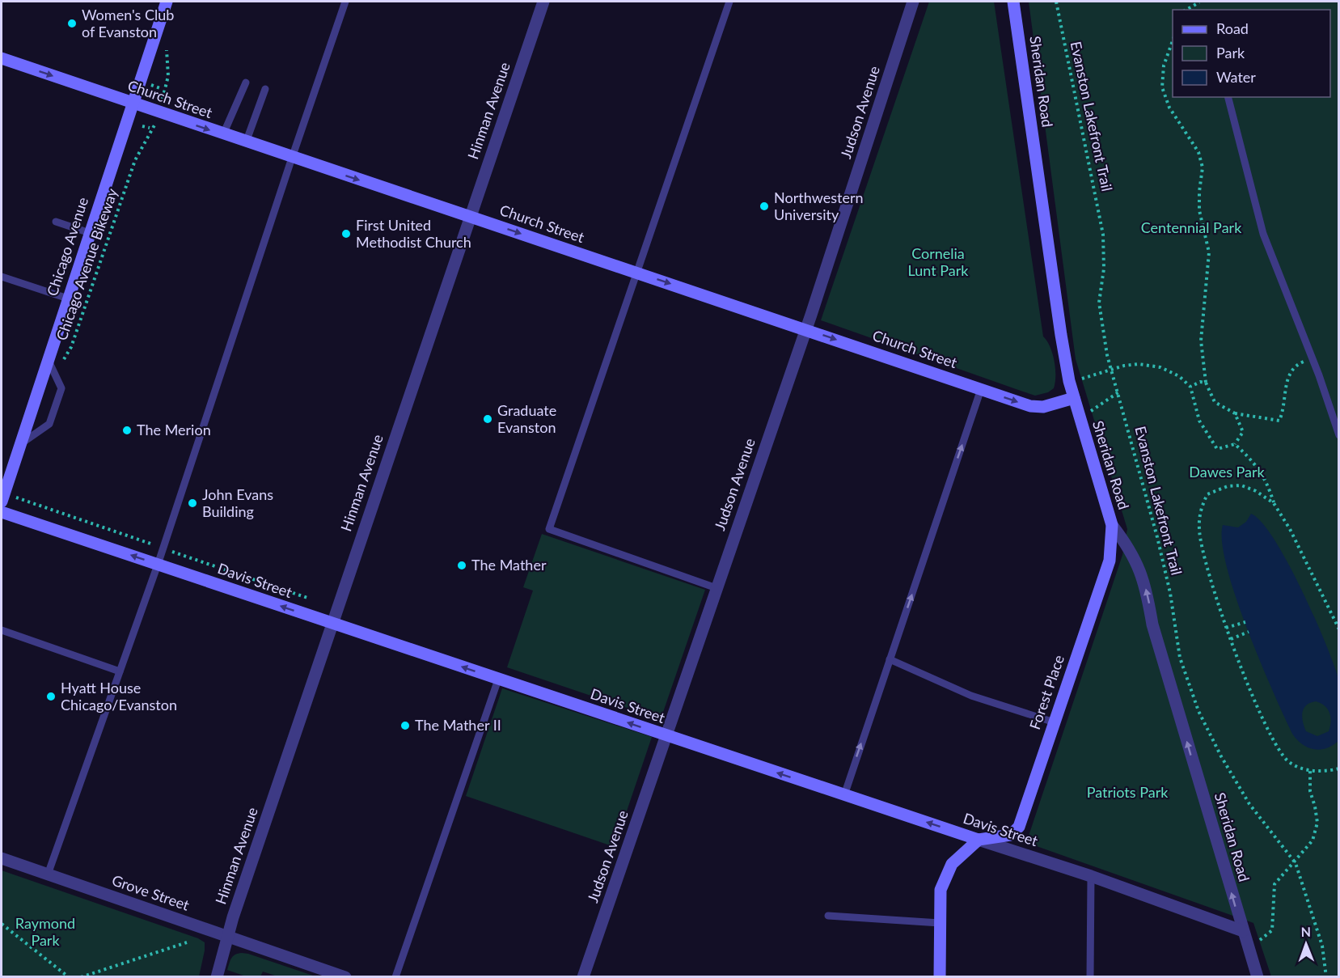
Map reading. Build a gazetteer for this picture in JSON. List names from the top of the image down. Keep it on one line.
{"streets":{"street":["Sheridan Road","Church Street","Hinman Avenue","Judson Avenue","Chicago Avenue","Davis Street","Forest Place","Grove Street"],"path":["Evanston Lakefront Trail","Chicago Avenue Bikeway"]},"crossings":[["Sheridan Road","Church Street"],["Sheridan Road","Davis Street"],["Sheridan Road","Forest Place"],["Church Street","Hinman Avenue"],["Church Street","Judson Avenue"],["Church Street","Chicago Avenue"],["Hinman Avenue","Davis Street"],["Hinman Avenue","Grove Street"],["Judson Avenue","Davis Street"],["Davis Street","Forest Place"]],"one_way":["Sheridan Road","Church Street","Davis Street"],"parks":["Centennial Park","Cornelia Lunt Park","Dawes Park","Patriots Park","Raymond Park"],"places":["Women's Club of Evanston","Northwestern University","First United Methodist Church","Graduate Evanston","The Merion","John Evans Building","The Mather","Hyatt House Chicago/Evanston","The Mather II"],"legend":["Road","Park","Water"],"north":"top"}
